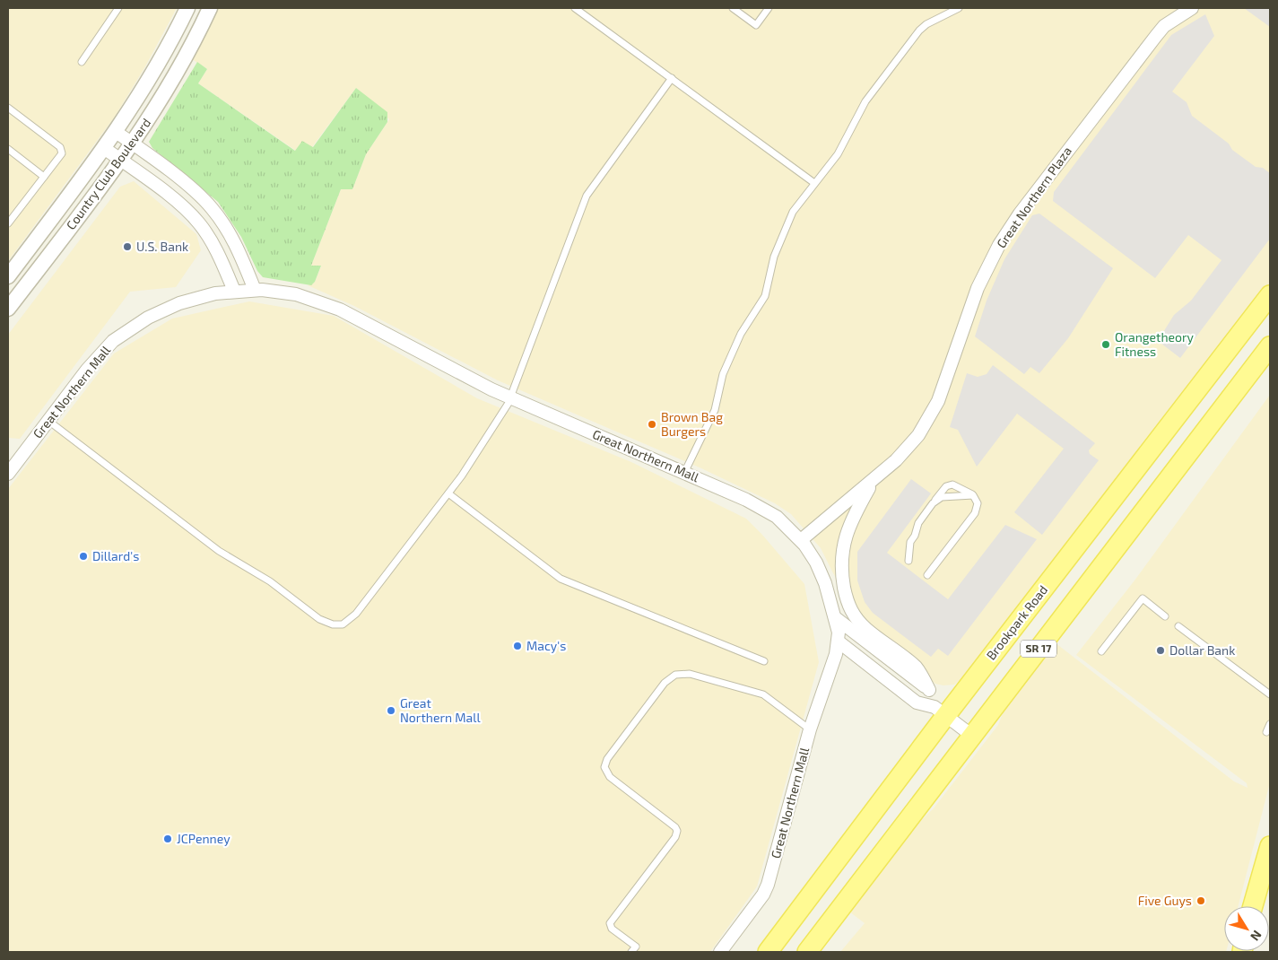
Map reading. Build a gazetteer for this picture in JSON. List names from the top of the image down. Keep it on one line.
{"streets":{"main road":["Brookpark Road","SR 17"],"street":["Country Club Boulevard","Great Northern Plaza","Great Northern Mall"]},"crossings":[["Great Northern Plaza","Great Northern Mall"]],"places":["U.S. Bank","Orangetheory Fitness","Brown Bag Burgers","Dillard's","Macy's","Dollar Bank","Great Northern Mall","JCPenney","Five Guys"],"north":"bottom right"}
